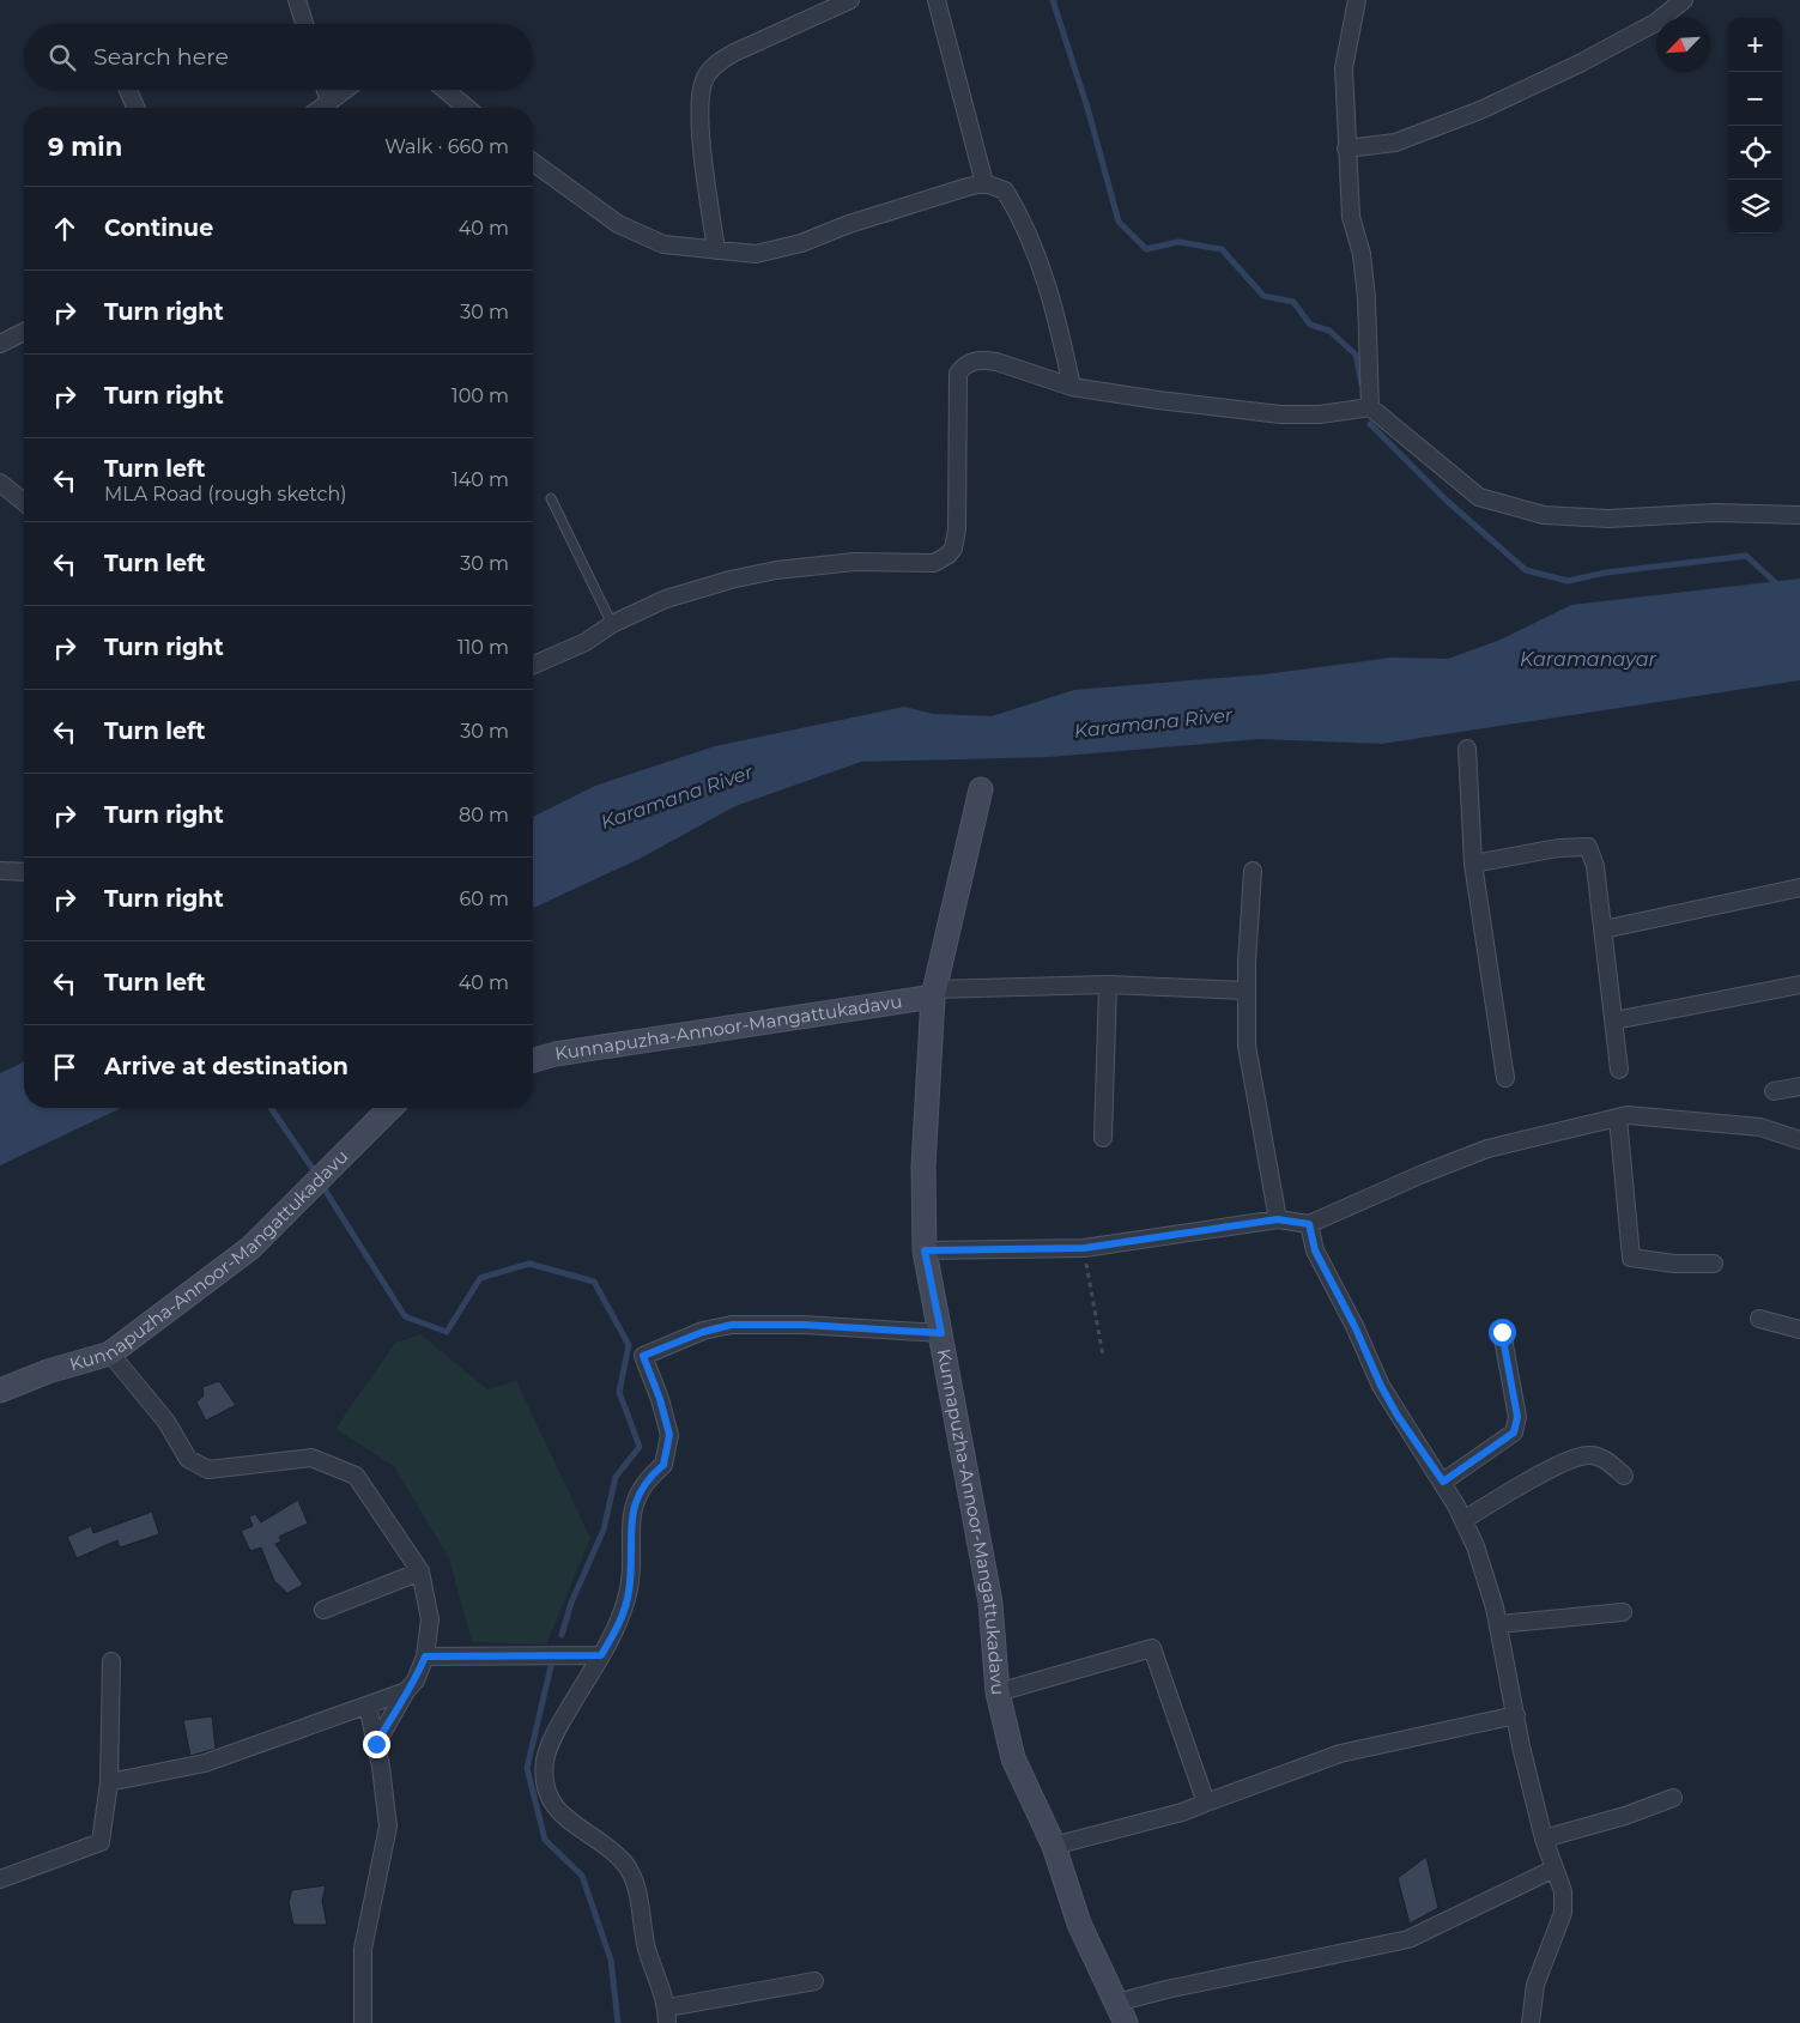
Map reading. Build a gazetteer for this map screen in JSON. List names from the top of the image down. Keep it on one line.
{"streets":{"street":["Kunnapuzha-Annoor-Mangattukadavu"]},"water":["Karamanayar","Karamana River"],"north":"bottom left","page":{"map_buttons":["+","−"],"search":"Search here","heading":["9 min","Walk · 660 m"],"list":[["Continue","40 m"],["Turn right","30 m"],["Turn right","100 m"],["Turn left","MLA Road (rough sketch)","140 m"],["Turn left","30 m"],["Turn right","110 m"],["Turn left","30 m"],["Turn right","80 m"],["Turn right","60 m"],["Turn left","40 m"],"Arrive at destination"]}}
